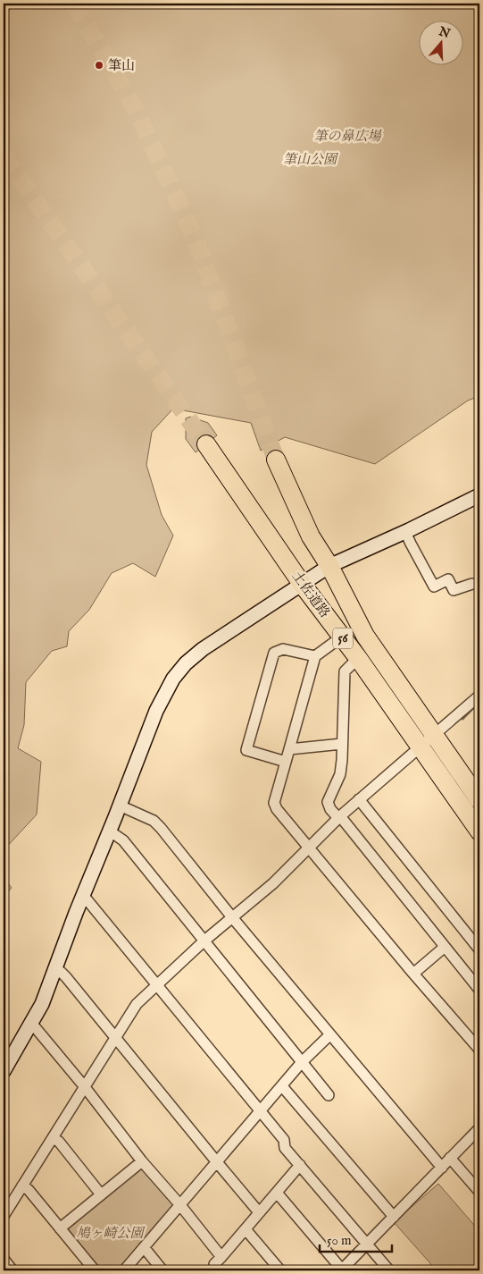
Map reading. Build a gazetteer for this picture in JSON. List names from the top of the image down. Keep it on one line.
{"streets":{"highway":["土佐道路","56"]},"parks":["筆の鼻広場","筆山公園","鳩ヶ崎公園"],"places":["筆山"],"scale_bar":"50 m","north":"top"}
